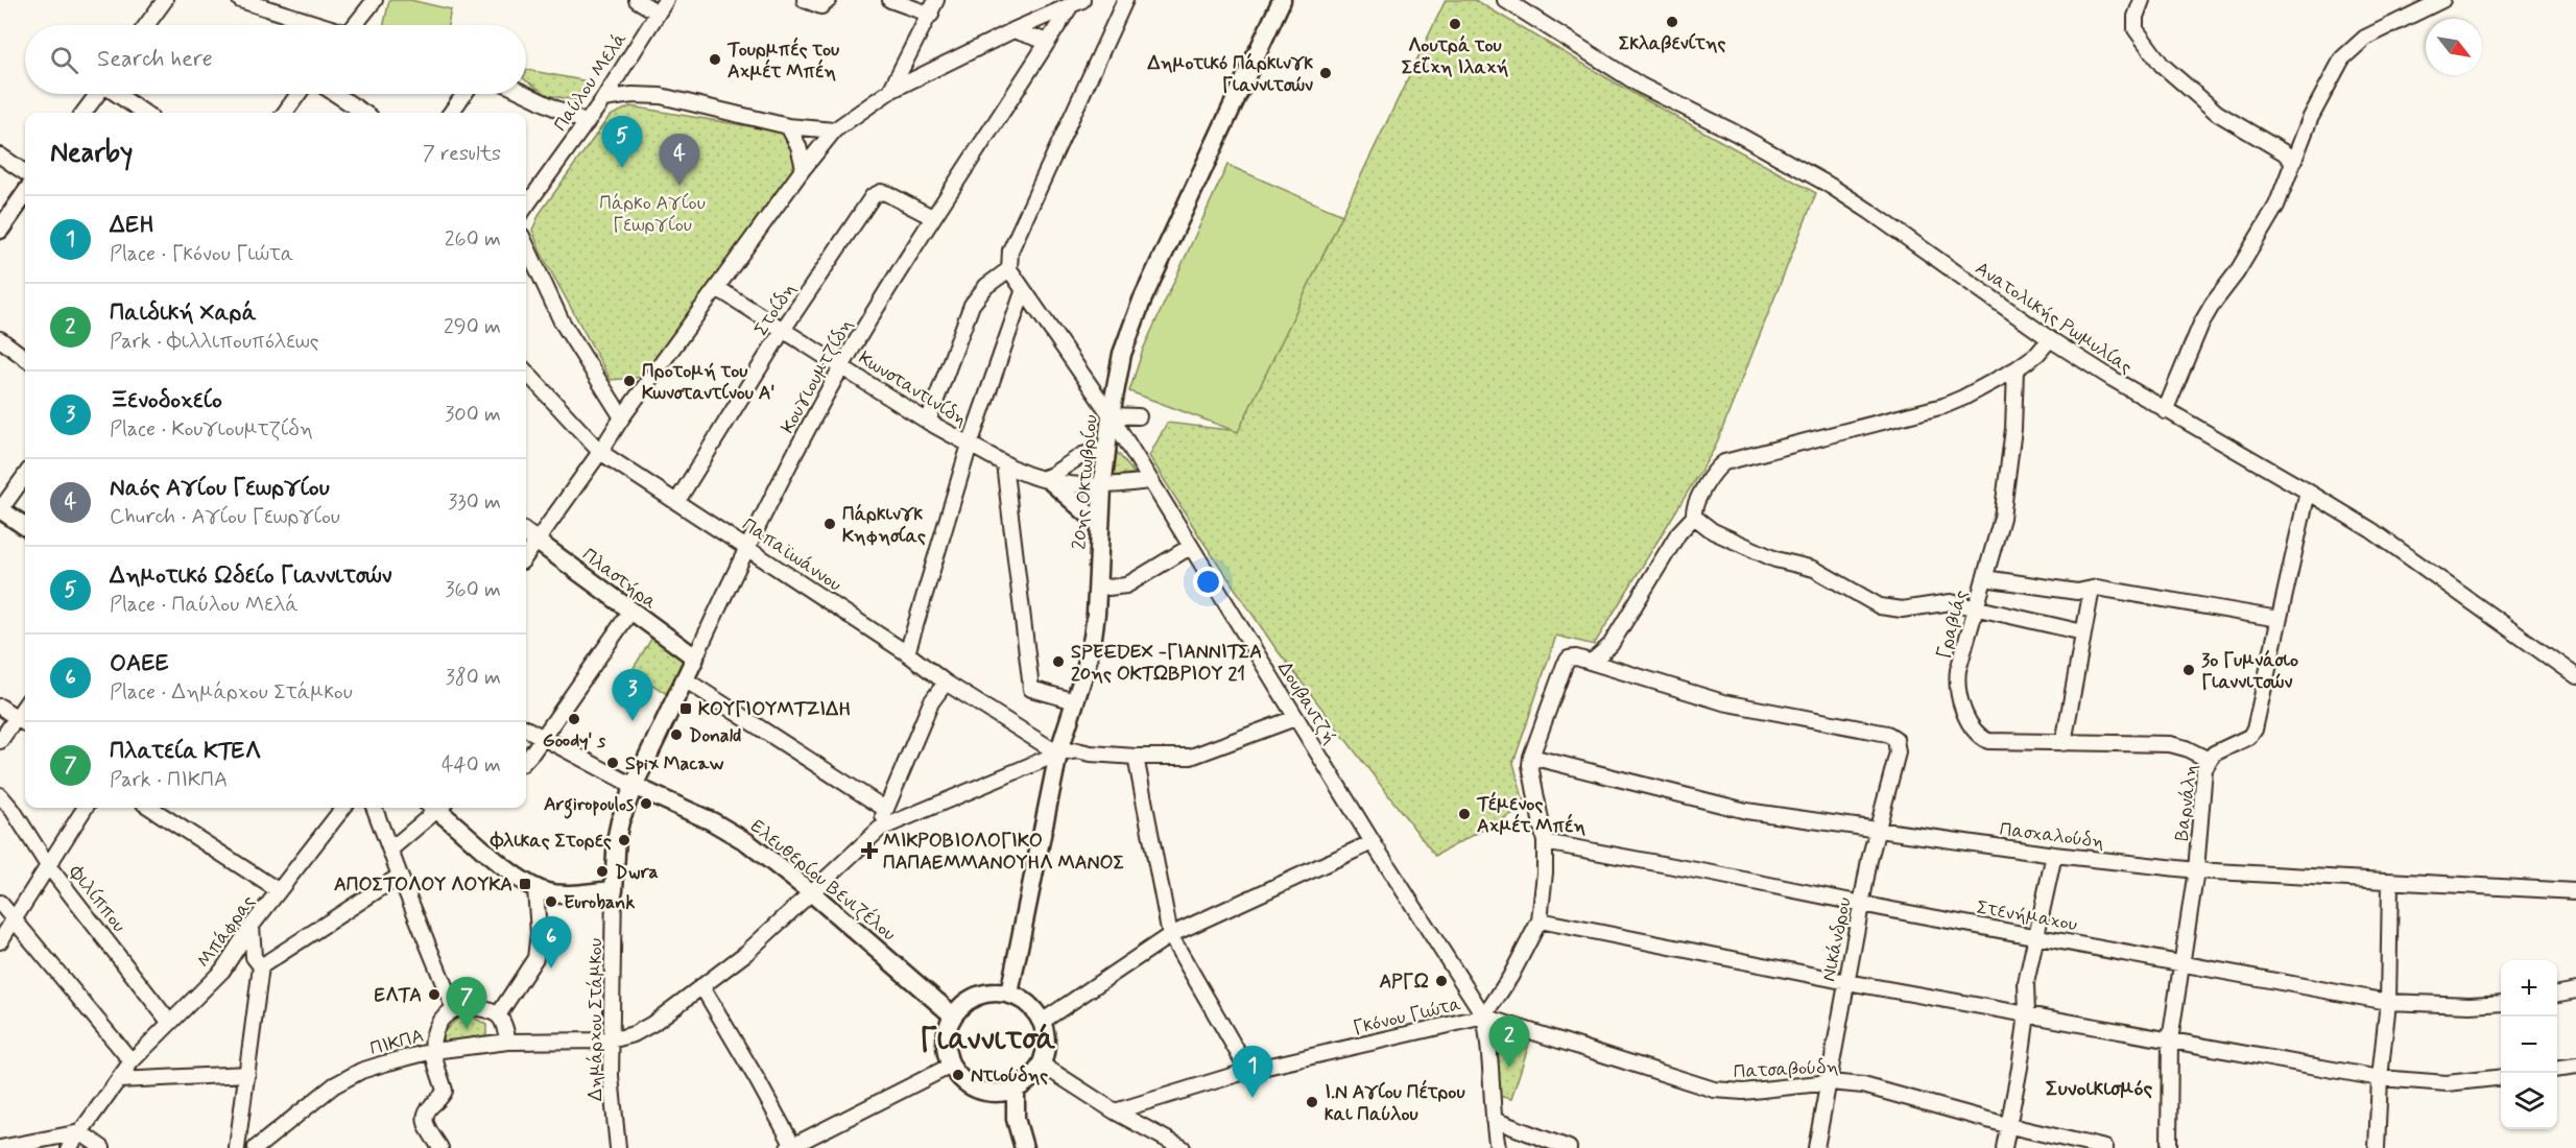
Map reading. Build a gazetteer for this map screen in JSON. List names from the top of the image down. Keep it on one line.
{"streets":{"main road":["Κουγιουμτζίδη","20ης Οκτωβρίου","Πλαστήρα","Ελευθερίου Βενιζέλου"],"street":["Παύλου Μελά","Στοίδη","Ανατολικής Ρωμυλίας","Κωνσταντινίδη","Παπαϊωάννου","Γραβιάς","Δουβαντζή","Βαρνάλη","Πασχαλούδη","Φιλίππου","Στενήμαχου","Μπάφρας","Νικάνδρου","Γκόνου Γιώτα","Δημάρχου Στάμκου","ΠΙΚΠΑ","Πατσαβούδη"]},"crossings":[["Στοίδη","Κουγιουμτζίδη"],["Στοίδη","Κωνσταντινίδη"],["Στοίδη","Παπαϊωάννου"],["Ανατολικής Ρωμυλίας","Βαρνάλη"],["Κουγιουμτζίδη","Κωνσταντινίδη"],["Κουγιουμτζίδη","Παπαϊωάννου"],["Κουγιουμτζίδη","Πλαστήρα"],["Κουγιουμτζίδη","Ελευθερίου Βενιζέλου"],["Κουγιουμτζίδη","Δημάρχου Στάμκου"],["Κωνσταντινίδη","20ης Οκτωβρίου"],["Κωνσταντινίδη","Δουβαντζή"],["20ης Οκτωβρίου","Παπαϊωάννου"],["20ης Οκτωβρίου","Δουβαντζή"],["20ης Οκτωβρίου","Ελευθερίου Βενιζέλου"],["Γραβιάς","Βαρνάλη"],["Δουβαντζή","Γκόνου Γιώτα"],["Δουβαντζή","Πατσαβούδη"],["Βαρνάλη","Πασχαλούδη"],["Βαρνάλη","Στενήμαχου"],["Πασχαλούδη","Νικάνδρου"],["Πασχαλούδη","Γκόνου Γιώτα"],["Ελευθερίου Βενιζέλου","ΠΙΚΠΑ"],["Φιλίππου","Μπάφρας"],["Στενήμαχου","Νικάνδρου"],["Στενήμαχου","Γκόνου Γιώτα"],["Νικάνδρου","Γκόνου Γιώτα"],["Νικάνδρου","Πατσαβούδη"],["Γκόνου Γιώτα","Πατσαβούδη"],["Δημάρχου Στάμκου","ΠΙΚΠΑ"]],"districts":["Γιαννιτσά","Συνοικισμός"],"parks":["Πάρκο Αγίου Γεωργίου"],"places":{"other":["Σκλαβενίτης","Λουτρά του Σεΐχη Ιλαχή","Τουρμπές του Αχμέτ Μπέη","Δημοτικό Πάρκινγκ Γιαννιτσών","Προτομή του Κωνσταντίνου Α'","Πάρκινγκ Κηφησίας","SPEEDEX -ΓΙΑΝΝΙΤΣΑ 20ης ΟΚΤΩΒΡΙΟΥ 21","3ο Γυμνάσιο Γιαννιτσών","Goody' s","Donald","Spix Macaw","Argiropoulos","Τέμενος Αχμέτ Μπέη","Φλικας Στορες","Dwra","Eurobank","ΑΡΓΩ","ΕΛΤΑ","Ντιούδης","Ι.Ν Αγίου Πέτρου και Παύλου"],"transit":["ΚΟΥΓΙΟΥΜΤΖΙΔΗ","ΑΠΟΣΤΟΛΟΥ ΛΟΥΚΑ"],"health":["ΜΙΚΡΟΒΙΟΛΟΓΙΚΟ ΠΑΠΑΕΜΜΑΝΟΥΗΛ ΜΑΝΟΣ"]},"north":"bottom right","page":{"search":"Search here","heading":["Nearby","7 results"],"pins":["5","4","3","6","7","2","1"],"list":[{"mark":"1","name":"ΔΕΗ","note":"Place · Γκόνου Γιώτα","value":"260 m"},{"mark":"2","name":"Παιδική Χαρά","note":"Park · Φιλλιπουπόλεως","value":"290 m"},{"mark":"3","name":"Ξενοδοχείο","note":"Place · Κουγιουμτζίδη","value":"300 m"},{"mark":"4","name":"Ναός Αγίου Γεωργίου","note":"Church · Αγίου Γεωργίου","value":"330 m"},{"mark":"5","name":"Δημοτικό Ωδείο Γιαννιτσών","note":"Place · Παύλου Μελά","value":"360 m"},{"mark":"6","name":"ΟΑΕΕ","note":"Place · Δημάρχου Στάμκου","value":"380 m"},{"mark":"7","name":"Πλατεία ΚΤΕΛ","note":"Park · ΠΙΚΠΑ","value":"440 m"}],"map_buttons":["+","−"]}}
